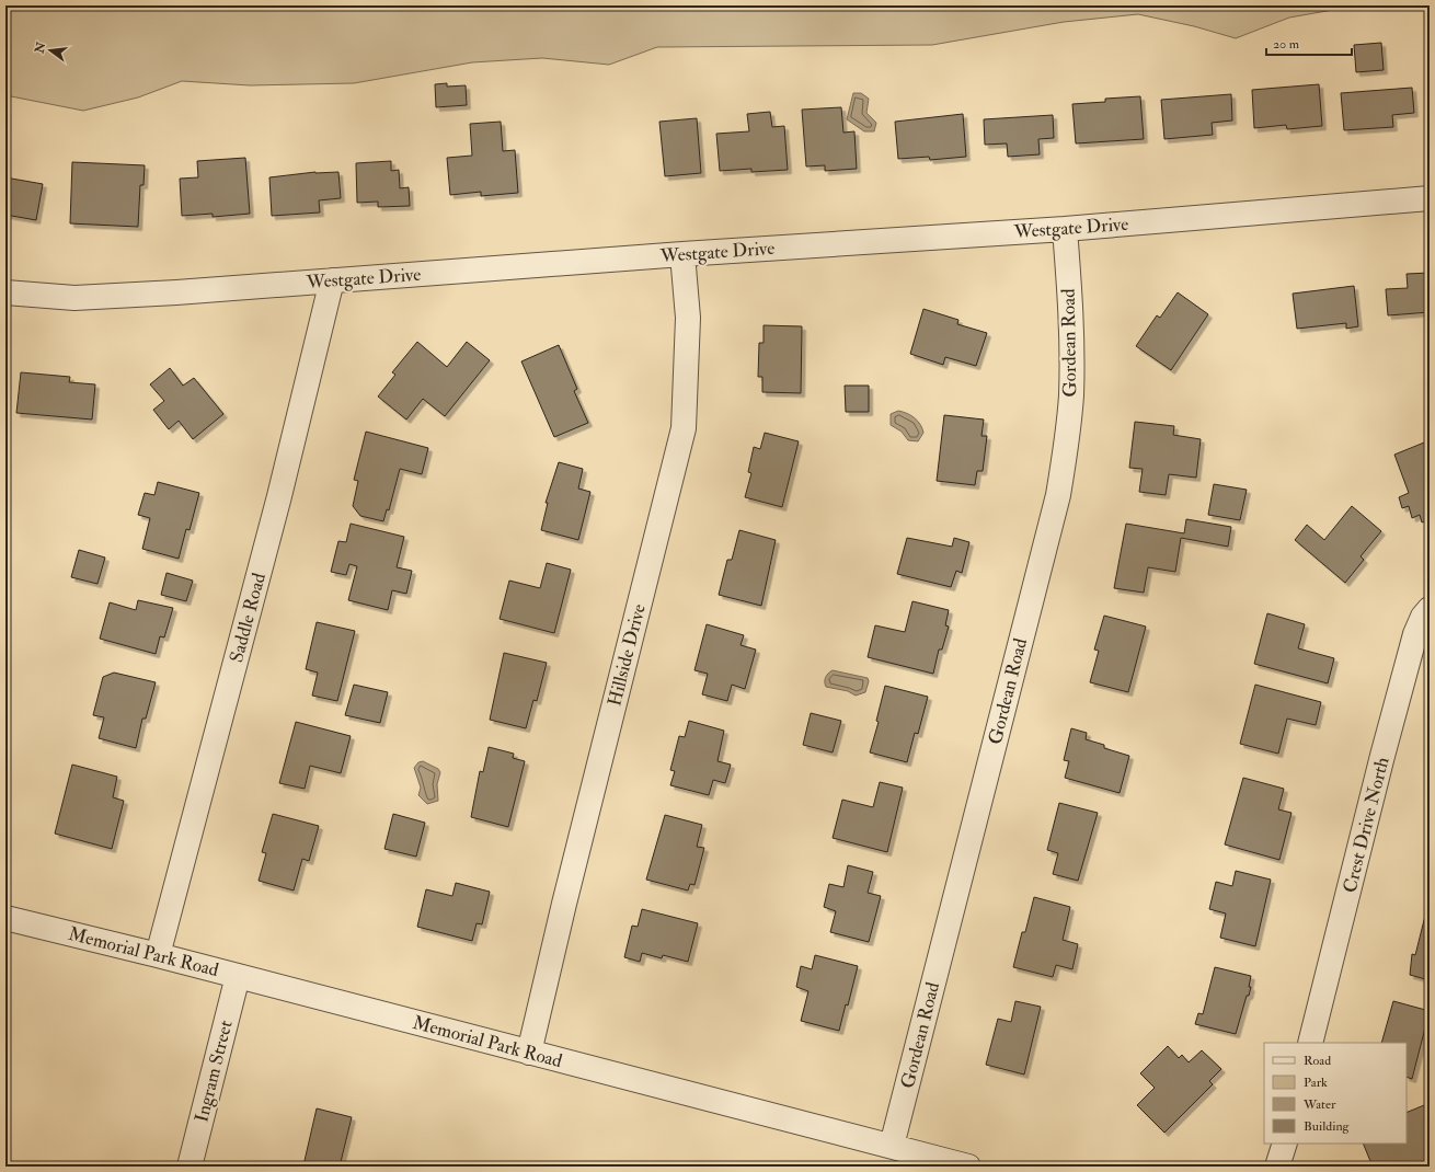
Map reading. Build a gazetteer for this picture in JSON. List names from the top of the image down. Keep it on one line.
{"streets":{"street":["Westgate Drive","Gordean Road","Saddle Road","Hillside Drive","Crest Drive North","Memorial Park Road","Ingram Street"]},"crossings":[["Westgate Drive","Gordean Road"],["Westgate Drive","Saddle Road"],["Westgate Drive","Hillside Drive"],["Gordean Road","Memorial Park Road"],["Saddle Road","Memorial Park Road"],["Hillside Drive","Memorial Park Road"],["Memorial Park Road","Ingram Street"]],"legend":["Road","Park","Water","Building"],"scale_bar":"20 m","north":"left"}
